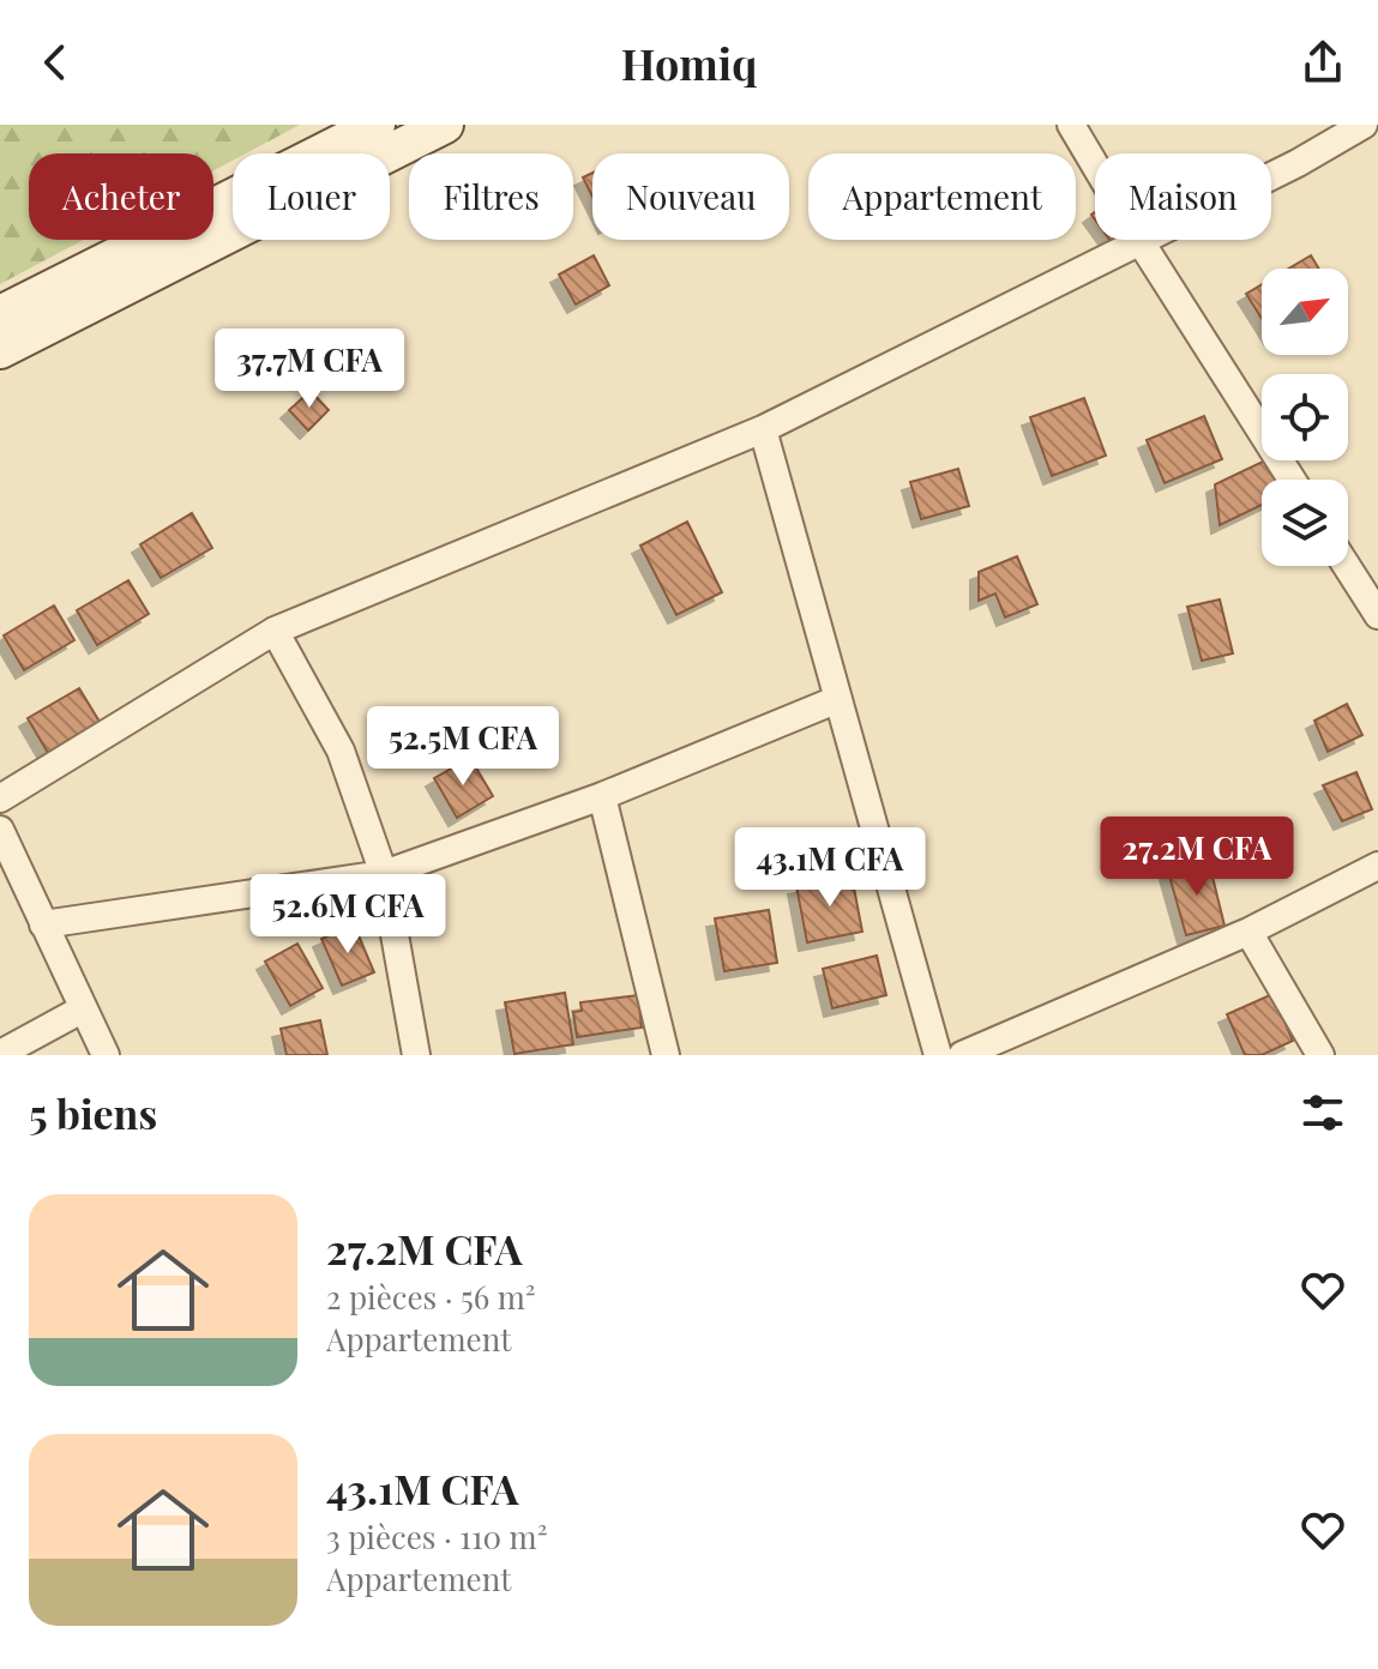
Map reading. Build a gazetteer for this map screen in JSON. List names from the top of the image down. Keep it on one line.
{"north":"top right","page":{"header":"Homiq","chip":["Acheter","Louer","Filtres","Nouveau","Appartement","Maison"],"price":["37.7M CFA","52.5M CFA","27.2M CFA","43.1M CFA","52.6M CFA"],"heading":"5 biens","list":[{"name":"27.2M CFA","note":"2 pièces · 56 m² · Appartement"},{"name":"43.1M CFA","note":"3 pièces · 110 m² · Appartement"}]}}
